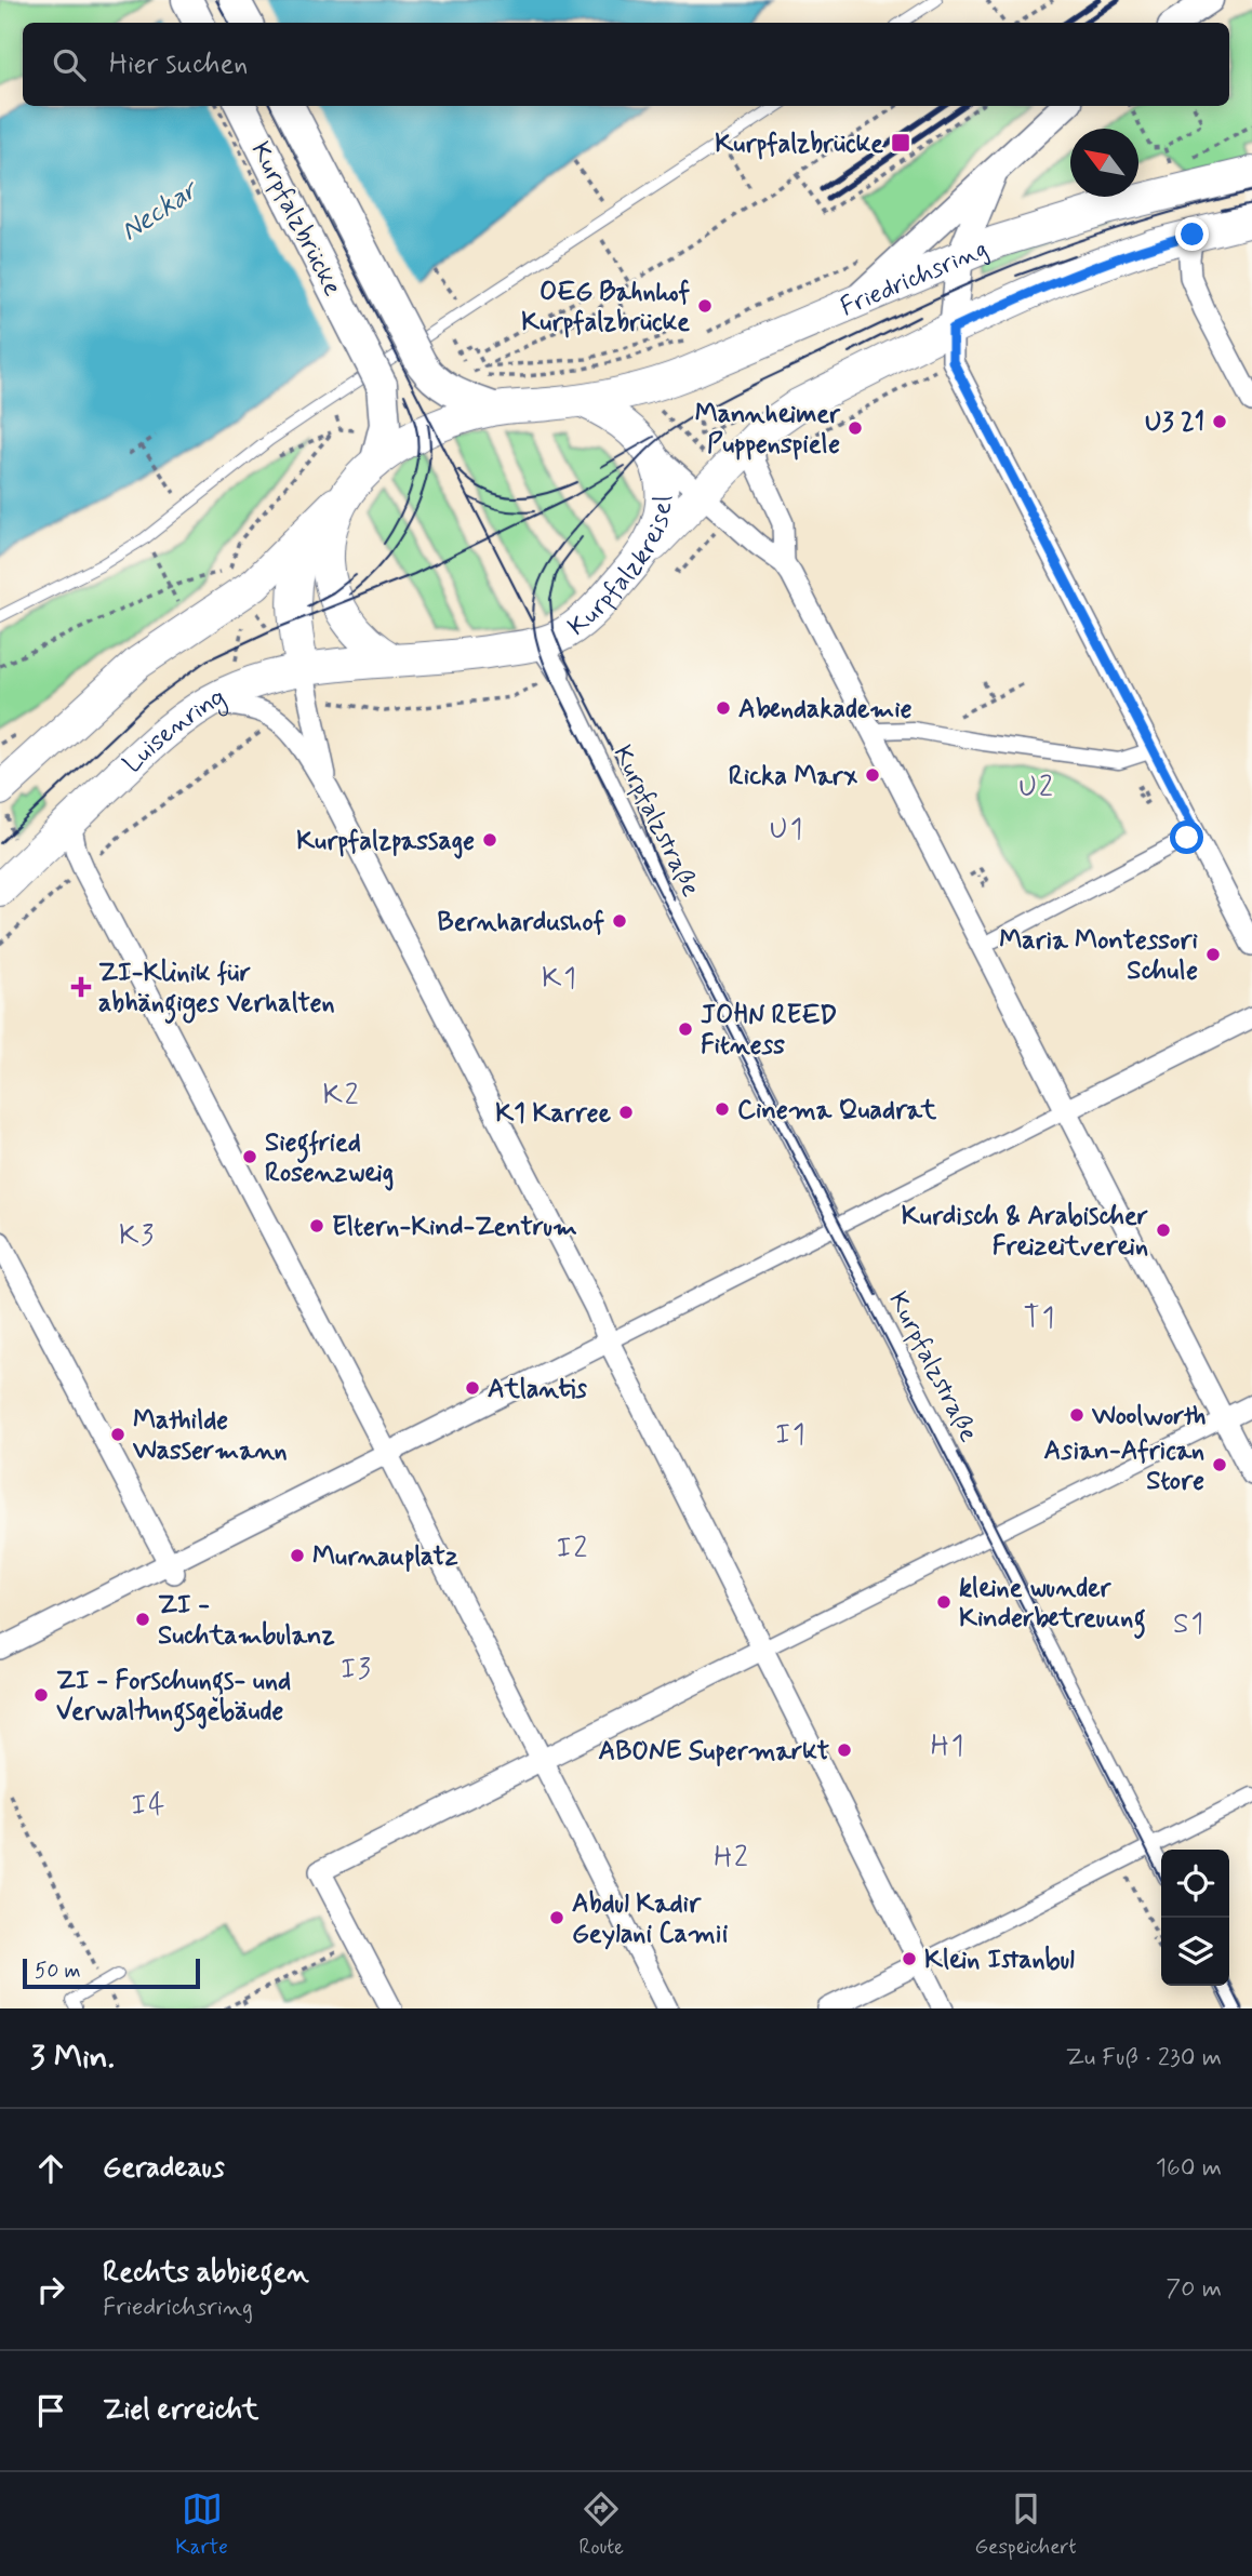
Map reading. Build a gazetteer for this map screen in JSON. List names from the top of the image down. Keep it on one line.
{"streets":{"main road":["Kurpfalzbrücke","Friedrichsring","Kurpfalzkreisel","Luisenring"],"street":["Kurpfalzstraße"]},"crossings":[["Friedrichsring","Kurpfalzkreisel"],["Kurpfalzkreisel","Luisenring"]],"districts":["U2","U1","K1","K2","K3","T1","I1","I2","S1","I3","H1","I4","H2"],"water":["Neckar"],"places":{"transit":["Kurpfalzbrücke"],"other":["OEG Bahnhof Kurpfalzbrücke","U3 21","Mannheimer Puppenspiele","Abendakademie","Ricka Marx","Kurpfalzpassage","Bernhardushof","Maria Montessori Schule","JOHN REED Fitness","Cinema Quadrat","K1 Karree","Siegfried Rosenzweig","Eltern-Kind-Zentrum","Kurdisch & Arabischer Freizeitverein","Atlantis","Woolworth","Mathilde Wassermann","Asian-African Store","Murnauplatz","kleine wunder Kinderbetreuung","ZI - Suchtambulanz","ZI - Forschungs- und Verwaltungsgebäude","ABONE Supermarkt","Abdul Kadir Geylani Camii","Klein Istanbul"],"health":["ZI-Klinik für abhängiges Verhalten"]},"scale_bar":"50 m","north":"top left","page":{"search":"Hier suchen","scale":"50 m","heading":["3 Min.","Zu Fuß · 230 m"],"list":[["Geradeaus","160 m"],["Rechts abbiegen","Friedrichsring","70 m"],"Ziel erreicht"],"nav":["Karte","Route","Gespeichert"]}}
